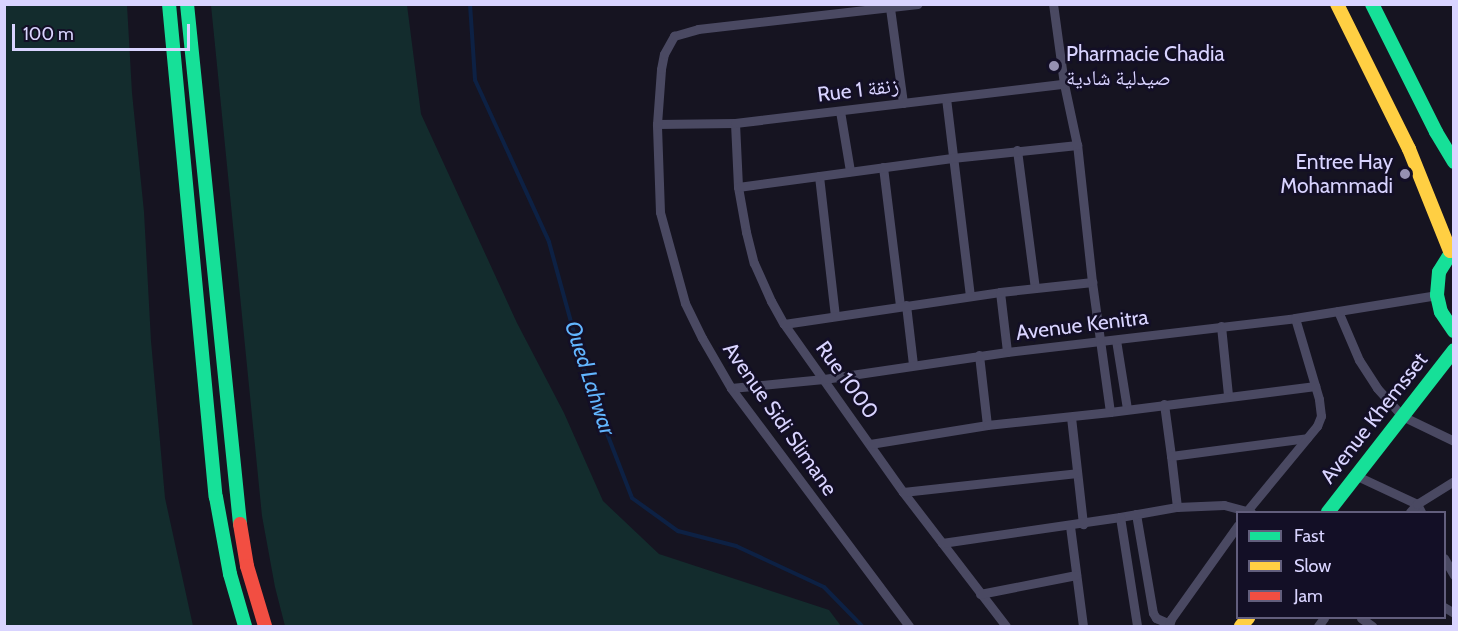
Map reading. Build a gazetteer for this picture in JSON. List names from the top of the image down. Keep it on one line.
{"streets":{"street":["Rue 1 زنقة","Avenue Kenitra","Rue 1000","Avenue Khemsset","Avenue Sidi Slimane"]},"crossings":[["Rue 1 زنقة","Rue 1000"],["Rue 1 زنقة","Avenue Sidi Slimane"],["Avenue Kenitra","Rue 1000"],["Avenue Kenitra","Avenue Sidi Slimane"]],"water":["Oued Lahwar"],"places":["Pharmacie Chadia صيدلية شادية","Entree Hay Mohammadi"],"legend":["Fast","Slow","Jam"],"scale_bar":"100 m"}
